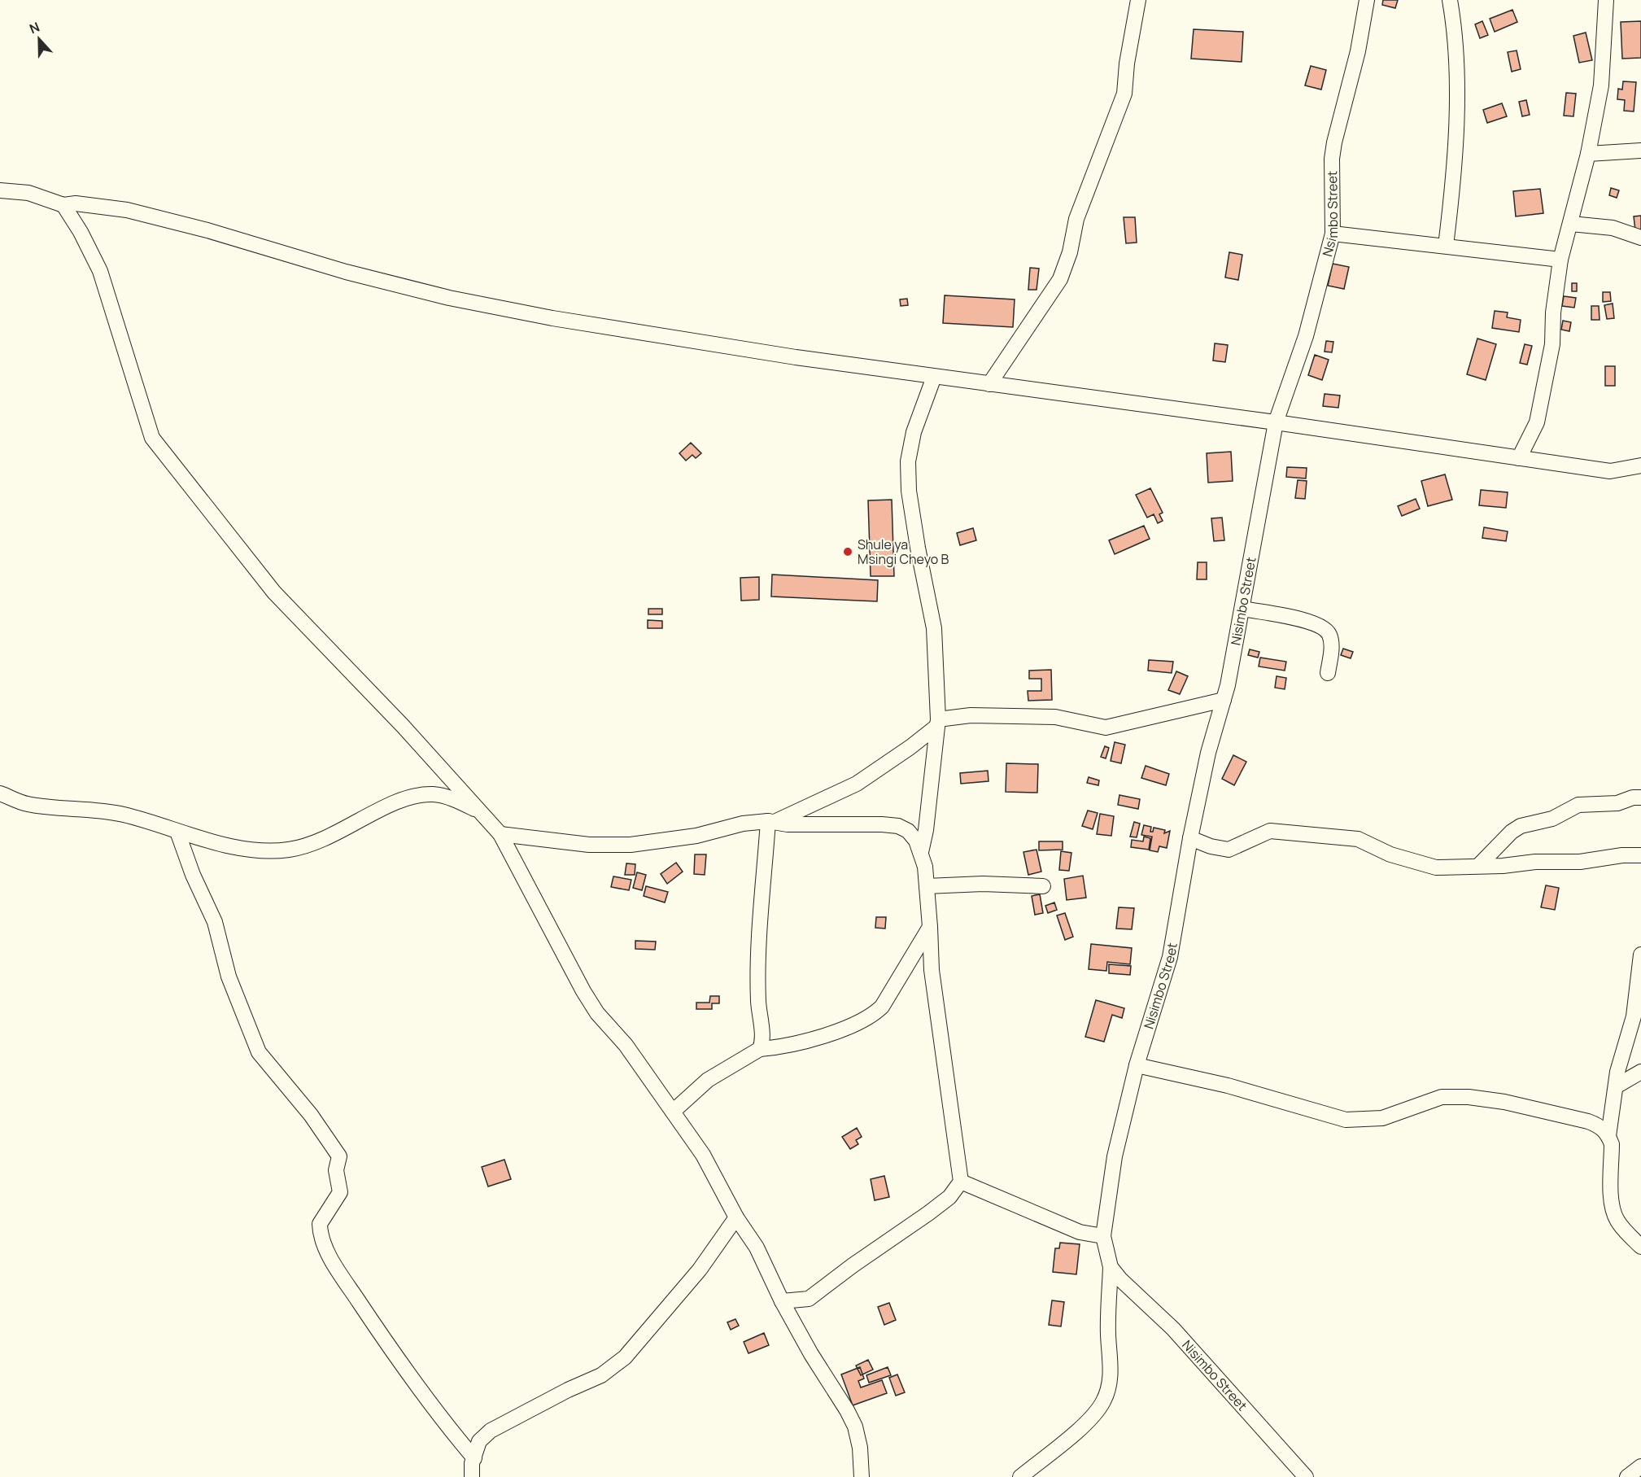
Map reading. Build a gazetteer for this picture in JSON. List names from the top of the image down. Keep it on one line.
{"streets":{"street":["Nsimbo Street","Nisimbo Street"]},"crossings":[["Nsimbo Street","Nisimbo Street"]],"places":["Shule ya Msingi Cheyo B"],"north":"top"}
